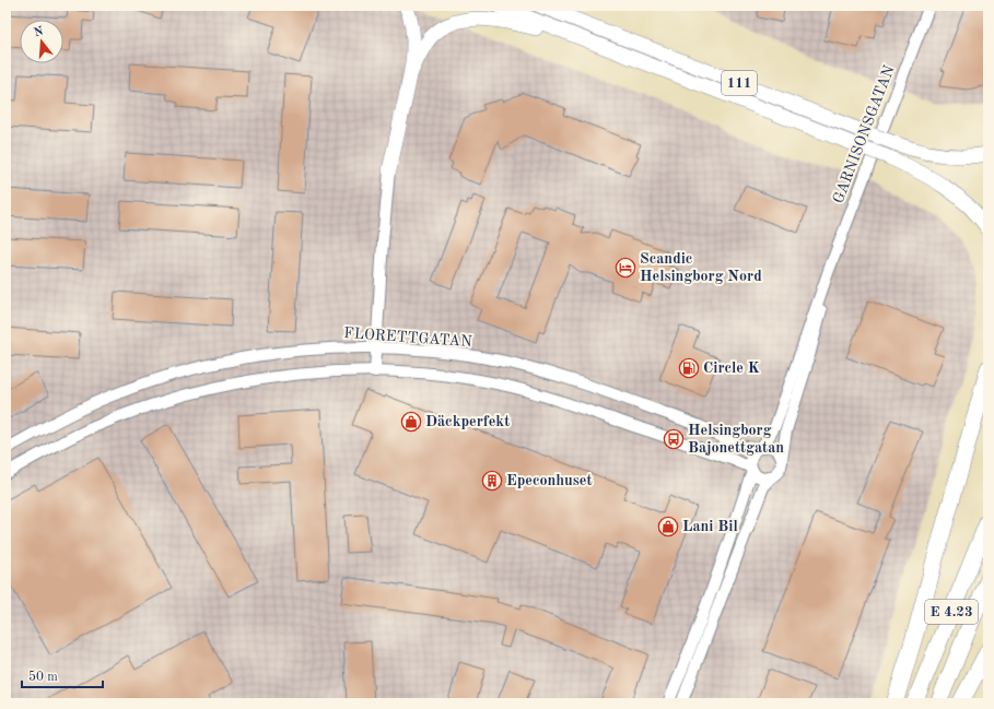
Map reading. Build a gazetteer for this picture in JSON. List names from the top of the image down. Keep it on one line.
{"streets":{"highway":["E 4.23"],"main road":["111"],"street":["GARNISONSGATAN","FLORETTGATAN"]},"crossings":[["GARNISONSGATAN","FLORETTGATAN"]],"places":{"hotel":["Scandic Helsingborg Nord"],"fuel station":["Circle K"],"shop":["Däckperfekt","Lani Bil"],"bus stop":["Helsingborg Bajonettgatan"],"building":["Epeconhuset"]},"scale_bar":"50 m","north":"top"}
